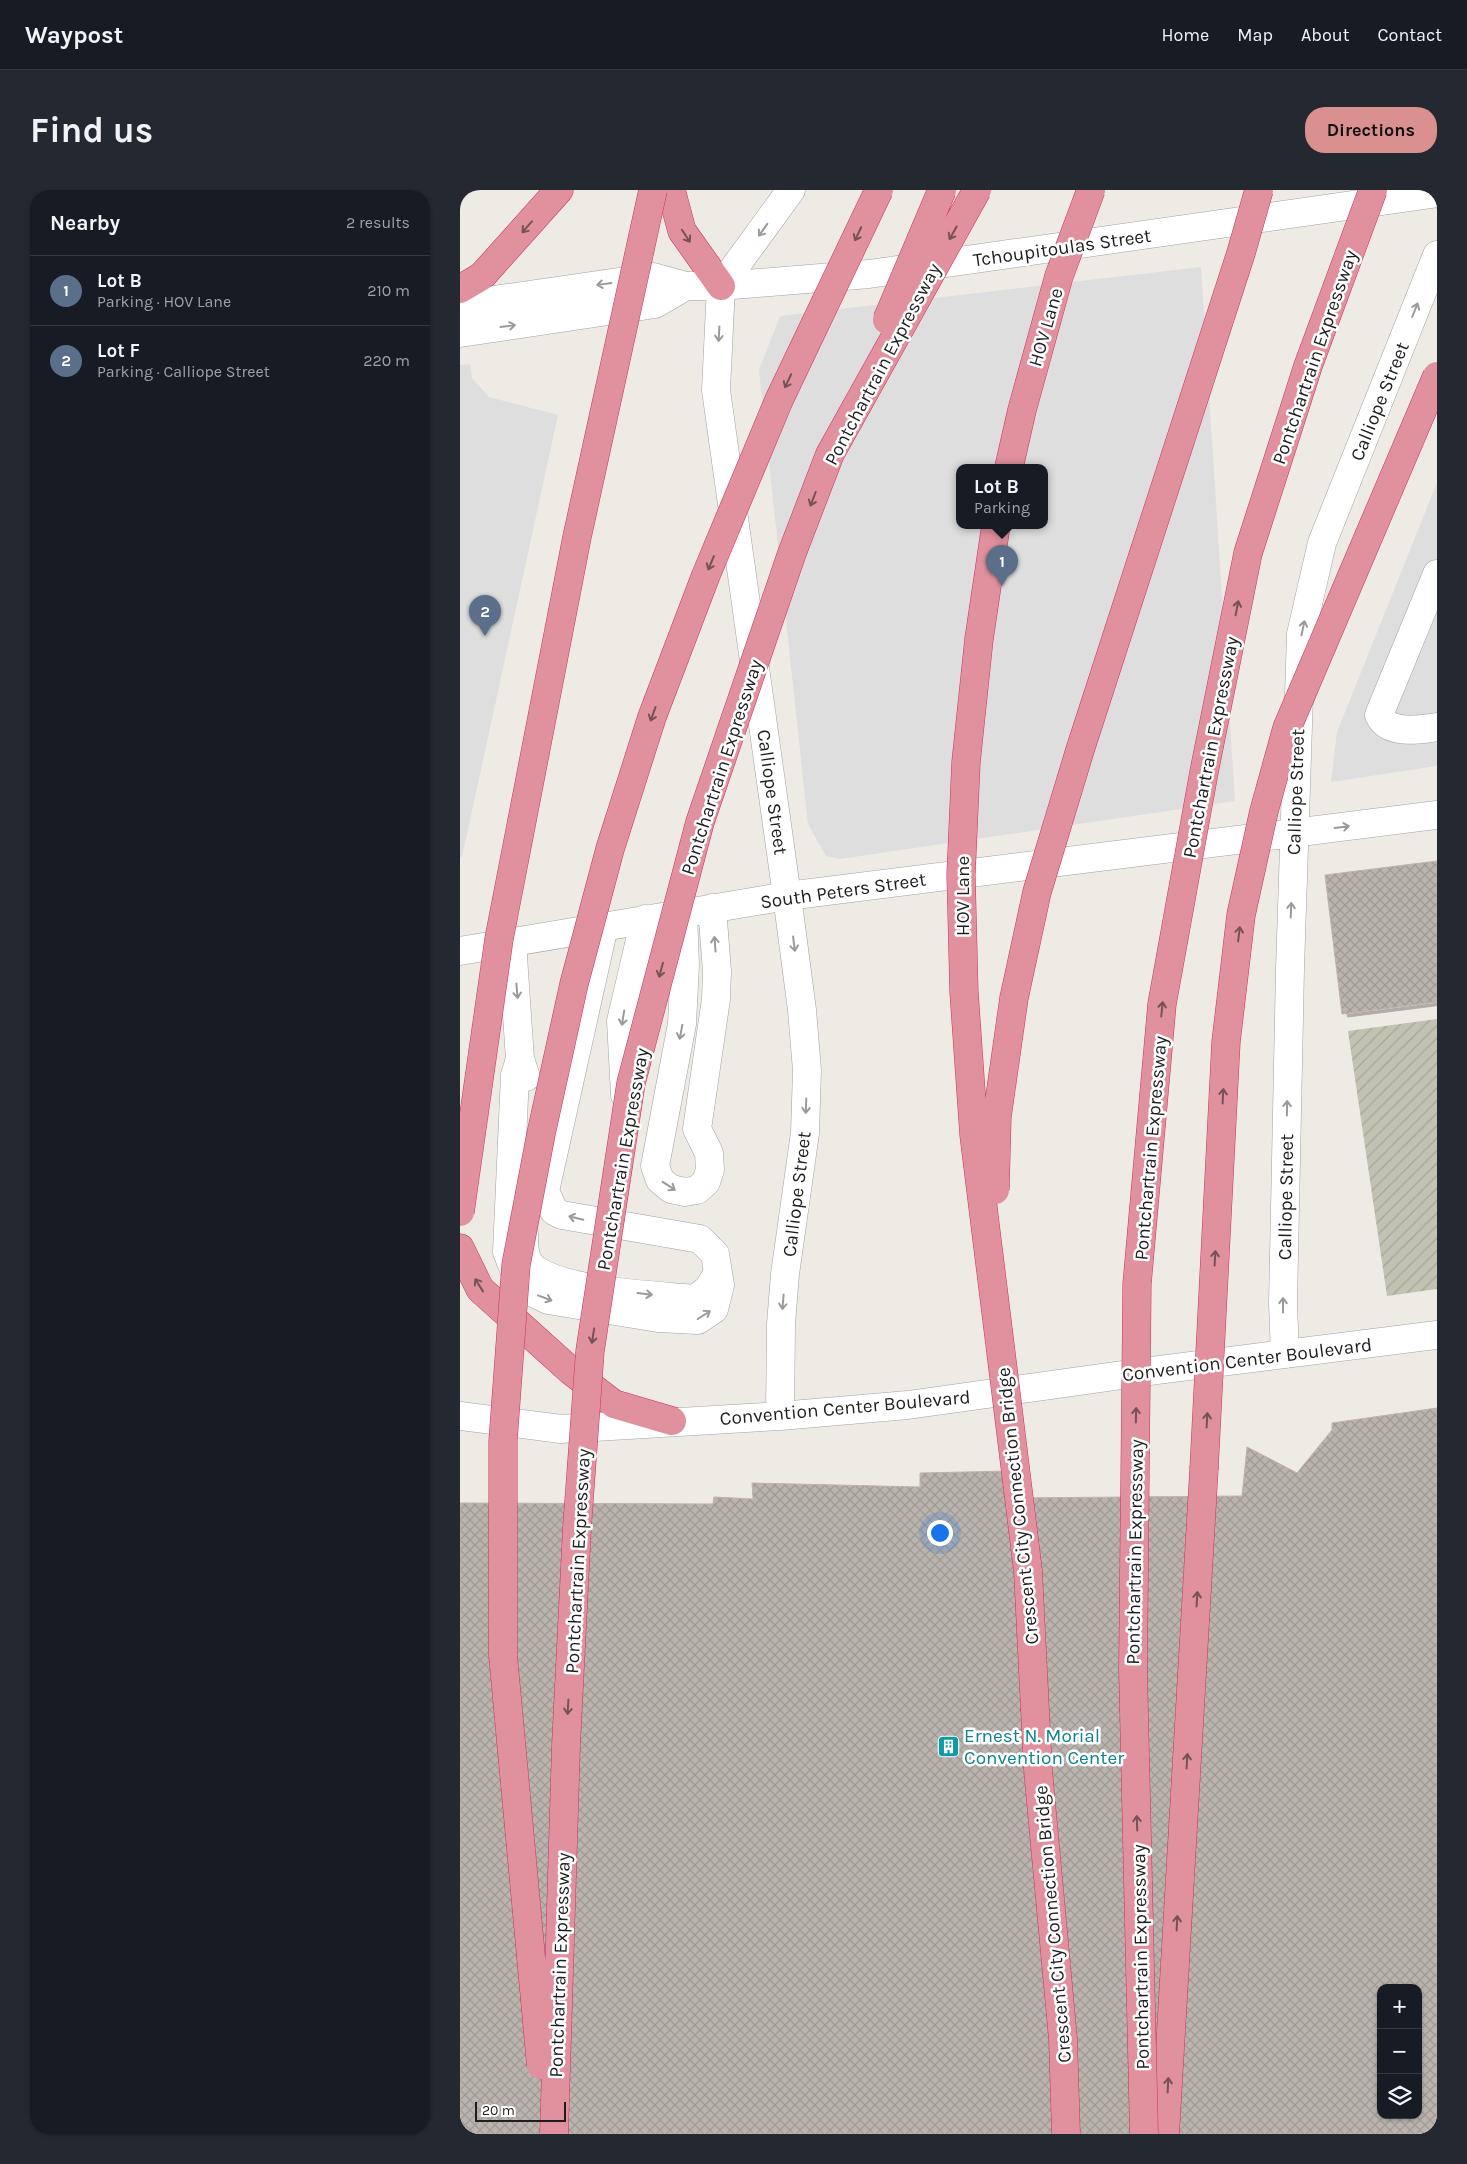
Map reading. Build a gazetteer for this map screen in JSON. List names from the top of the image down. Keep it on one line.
{"streets":{"highway":["HOV Lane","Pontchartrain Expressway","Crescent City Connection Bridge"],"street":["Tchoupitoulas Street","Calliope Street","South Peters Street","Convention Center Boulevard"]},"crossings":[["Tchoupitoulas Street","Calliope Street"],["HOV Lane","Crescent City Connection Bridge"],["Calliope Street","South Peters Street"],["Calliope Street","Convention Center Boulevard"]],"places":{"building":["Ernest N. Morial Convention Center"]},"scale_bar":"20 m","page":{"header":"Waypost","nav":["Home","Map","About","Contact"],"buttons":"Directions","title":"Find us","heading":["Nearby","2 results"],"list":[{"mark":"1","name":"Lot B","note":"Parking · HOV Lane","value":"210 m"},{"mark":"2","name":"Lot F","note":"Parking · Calliope Street","value":"220 m"}],"popup":["Lot B","Parking"],"pins":["1","2"],"map_buttons":["+","−"],"scale":"20 m"}}
